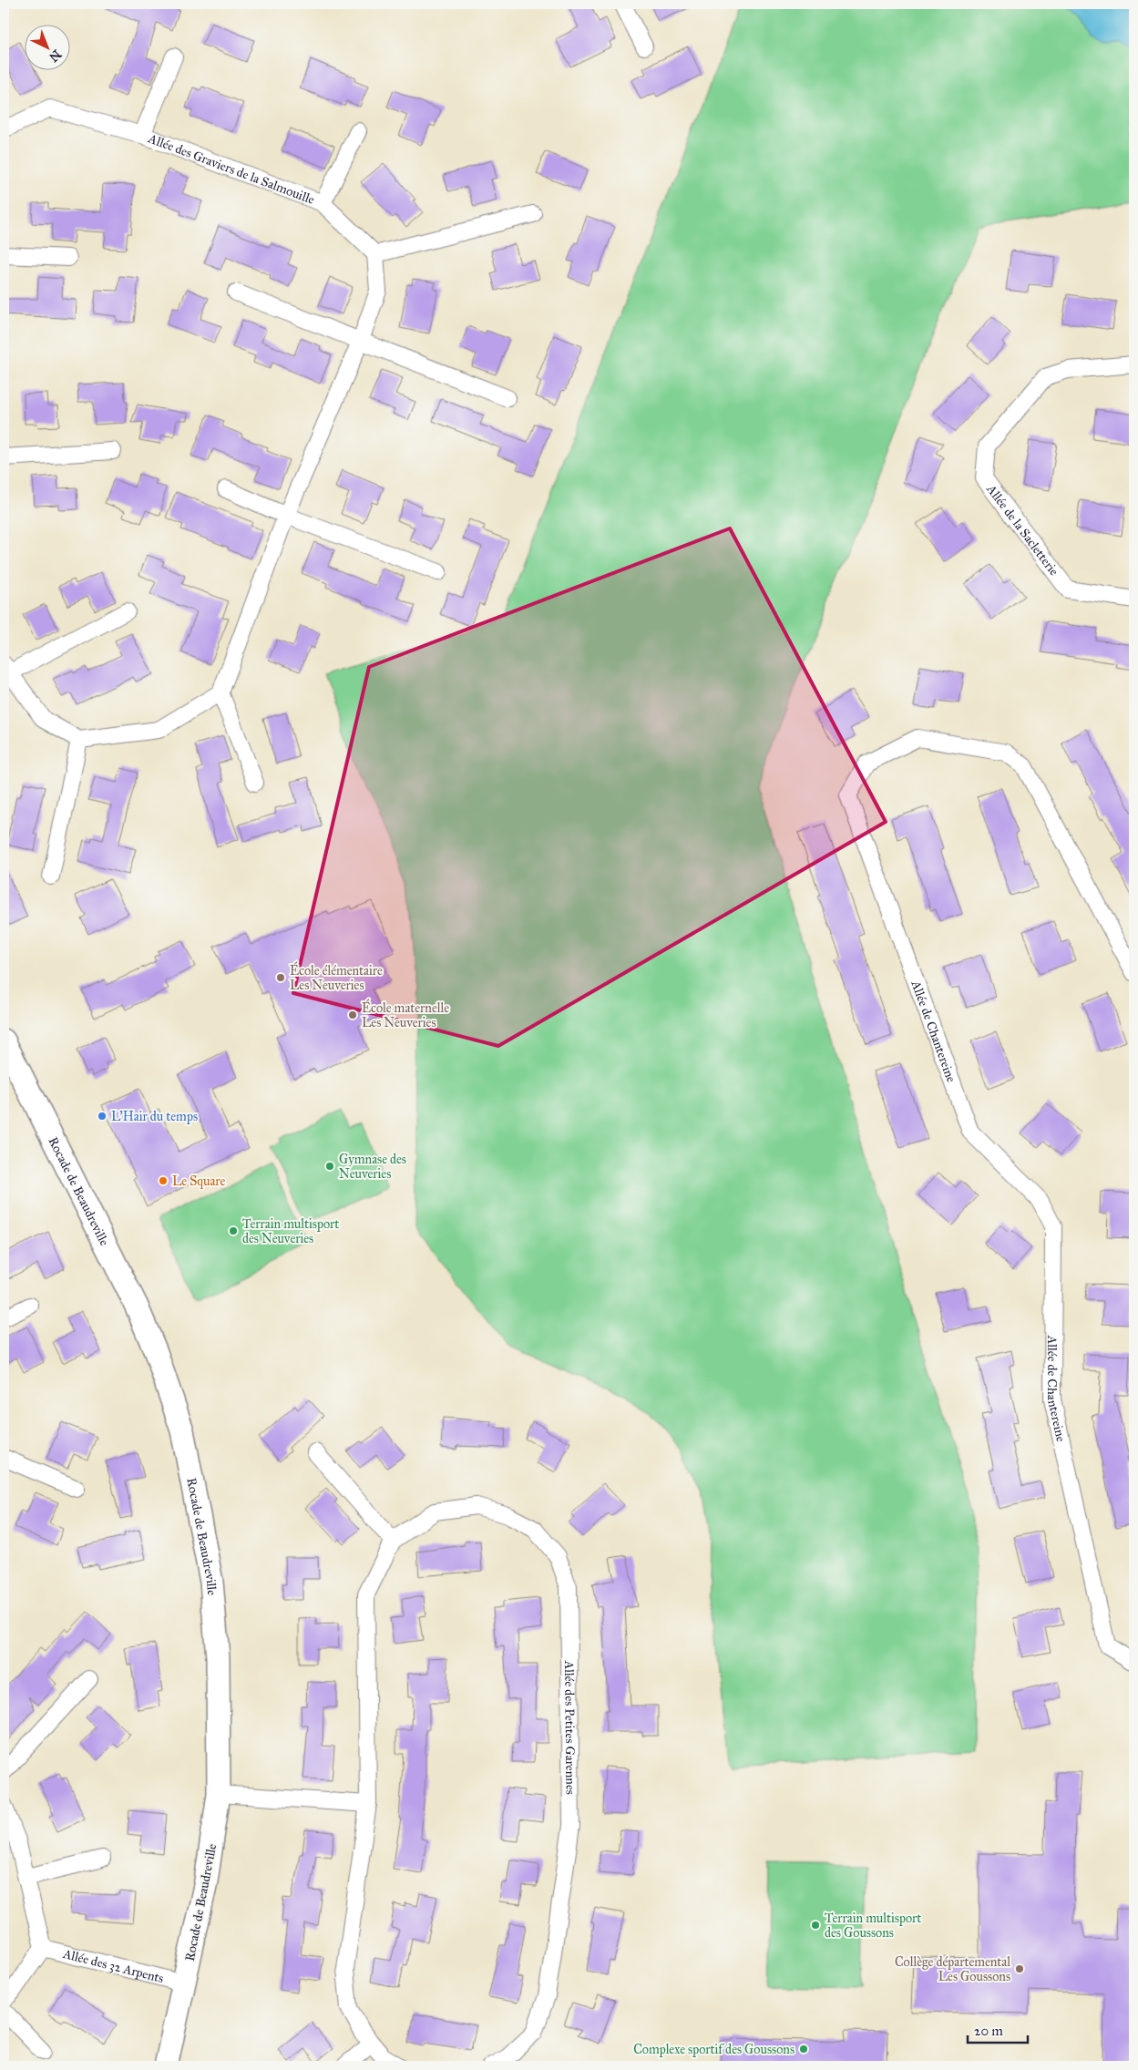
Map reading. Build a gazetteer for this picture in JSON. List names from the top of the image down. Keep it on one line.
{"streets":{"street":["Allée des Graviers de la Salmouille","Allée de la Sacletterie","Allée de Chantereine","Rocade de Beaudreville","Allée des Petites Garennes","Allée des 32 Arpents"]},"crossings":[["Rocade de Beaudreville","Allée des 32 Arpents"]],"places":["École élémentaire Les Neuveries","École maternelle Les Neuveries","L'Hair du temps","Gymnase des Neuveries","Le Square","Terrain multisport des Neuveries","Terrain multisport des Goussons","Collège départemental Les Goussons","Complexe sportif des Goussons"],"scale_bar":"20 m","north":"bottom right"}
